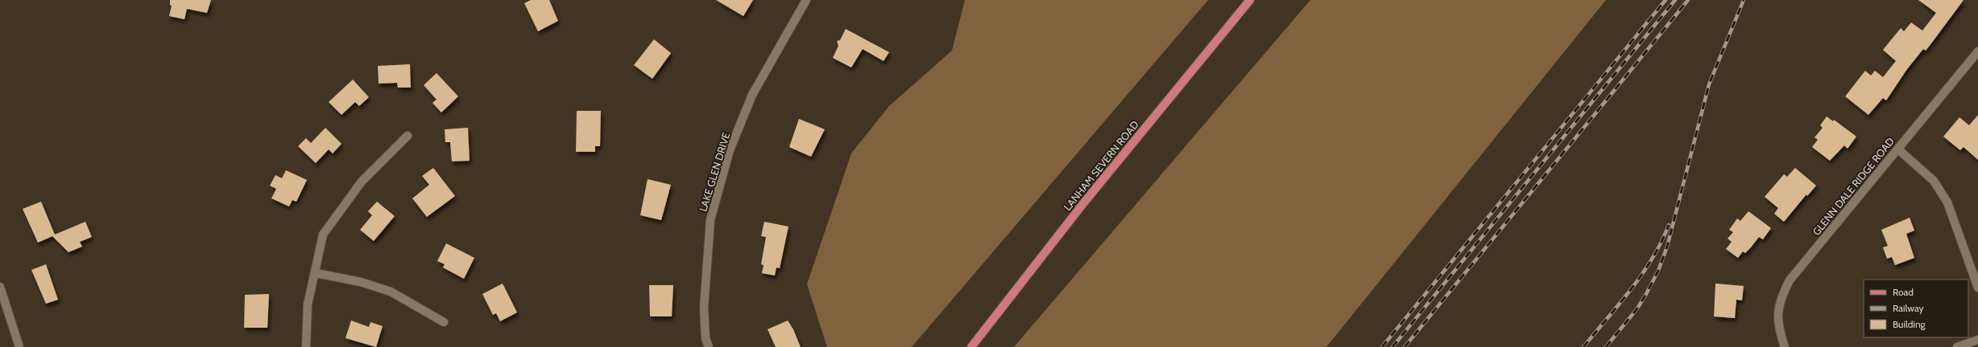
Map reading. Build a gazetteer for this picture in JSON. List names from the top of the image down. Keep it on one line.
{"streets":{"main road":["LANHAM SEVERN ROAD"],"street":["LAKE GLEN DRIVE","GLENN DALE RIDGE ROAD"]},"legend":["Road","Railway","Building"]}
